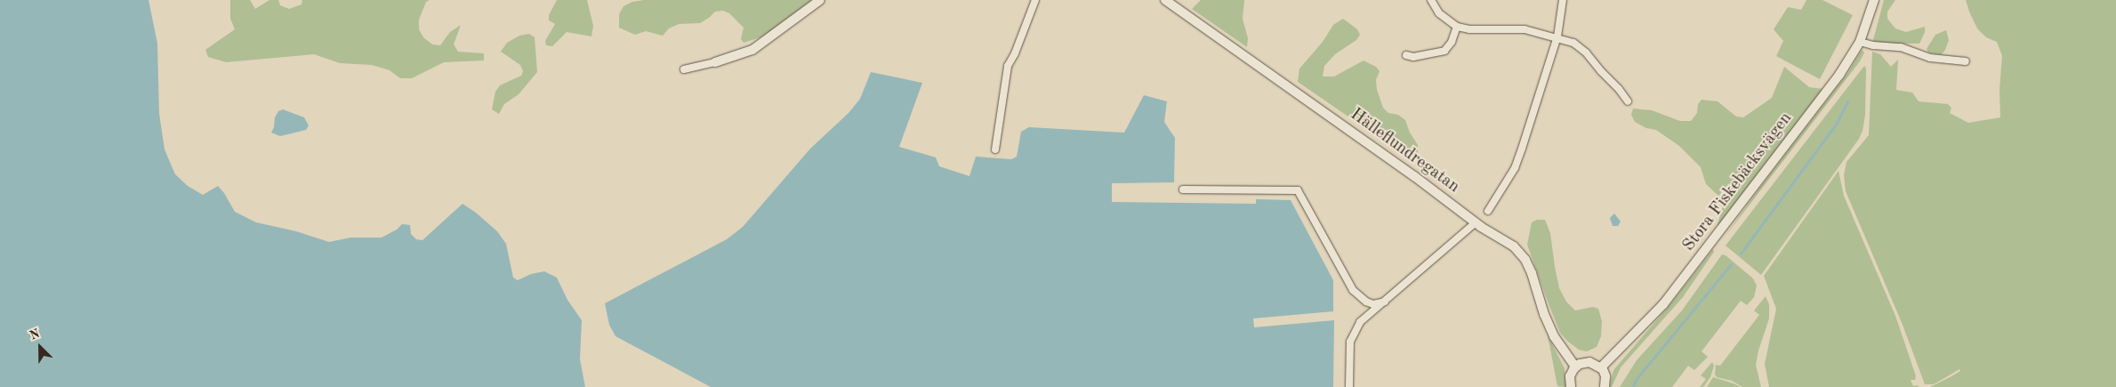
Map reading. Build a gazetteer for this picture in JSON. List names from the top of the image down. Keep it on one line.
{"streets":{"street":["Hälleflundregatan","Stora Fiskebäcksvägen"]},"north":"top left"}
